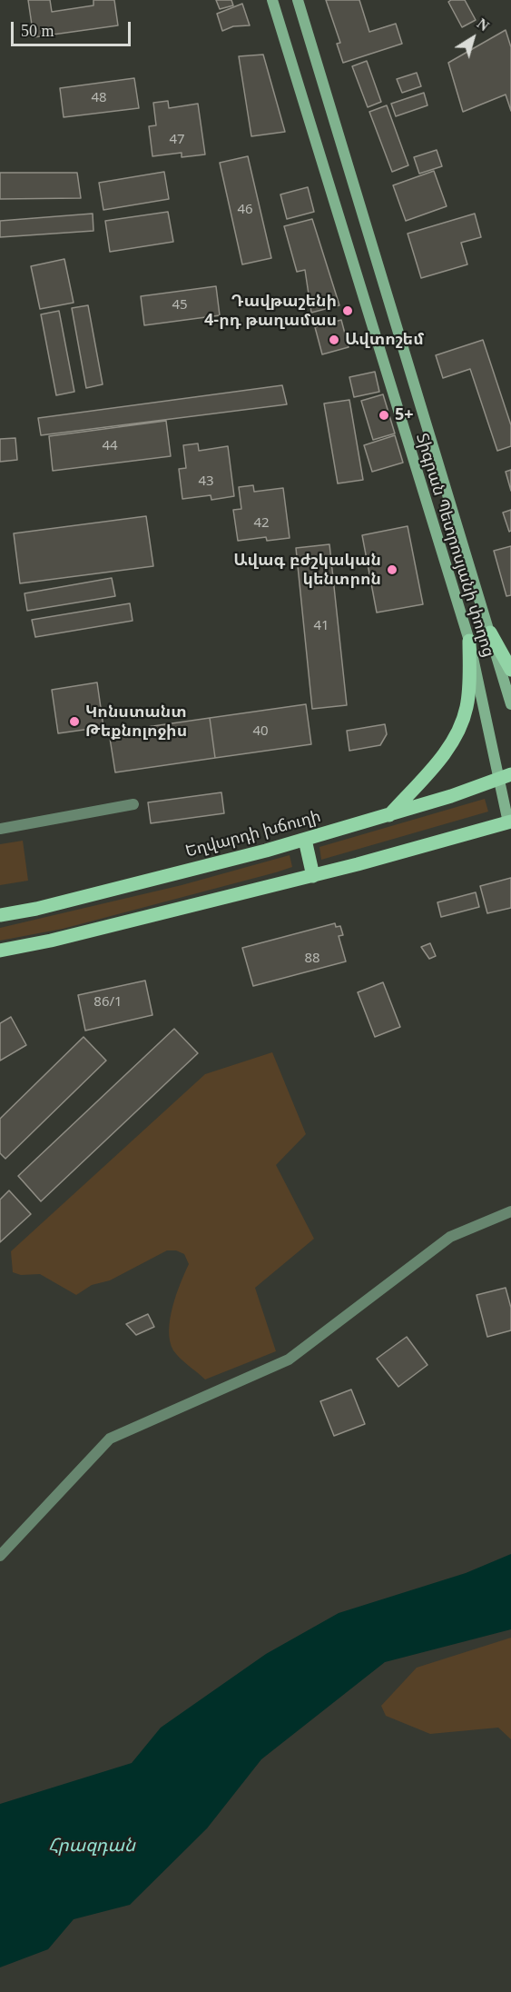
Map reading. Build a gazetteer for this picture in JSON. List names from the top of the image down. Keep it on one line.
{"streets":{"main road":["Տիգրան Պետրոսյանի փողոց","Եղվարդի խճուղի"]},"crossings":[["Տիգրան Պետրոսյանի փողոց","Եղվարդի խճուղի"]],"water":["Հրազդան"],"places":["Դավթաշենի 4-րդ թաղամաս","Ավտոշեմ","5+","Ավագ բժշկական կենտրոն","Կոնստանտ Թեքնոլոջիս"],"house_numbers":["48","47","46","45","44","43","42","41","40","88","86/1"],"scale_bar":"50 m","north":"top right"}
